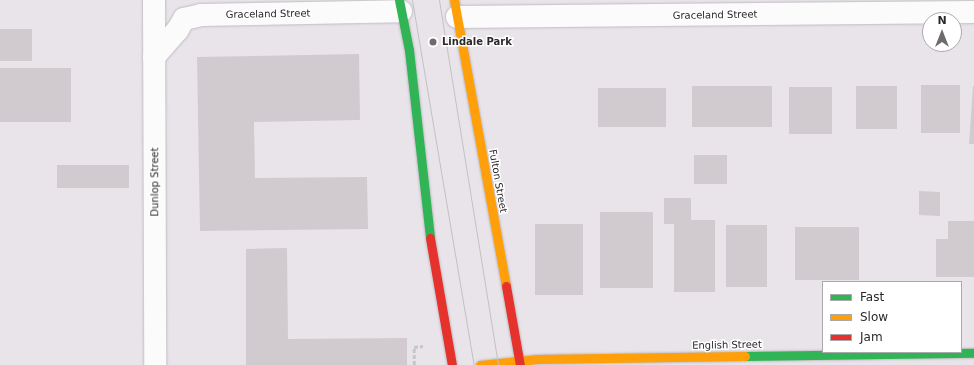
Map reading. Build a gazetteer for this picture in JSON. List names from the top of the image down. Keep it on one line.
{"streets":{"main road":["Fulton Street","English Street"],"street":["Graceland Street","Dunlop Street"]},"crossings":[["Graceland Street","Fulton Street"],["Graceland Street","Dunlop Street"],["Fulton Street","English Street"]],"places":["Lindale Park"],"legend":["Fast","Slow","Jam"],"north":"top"}
